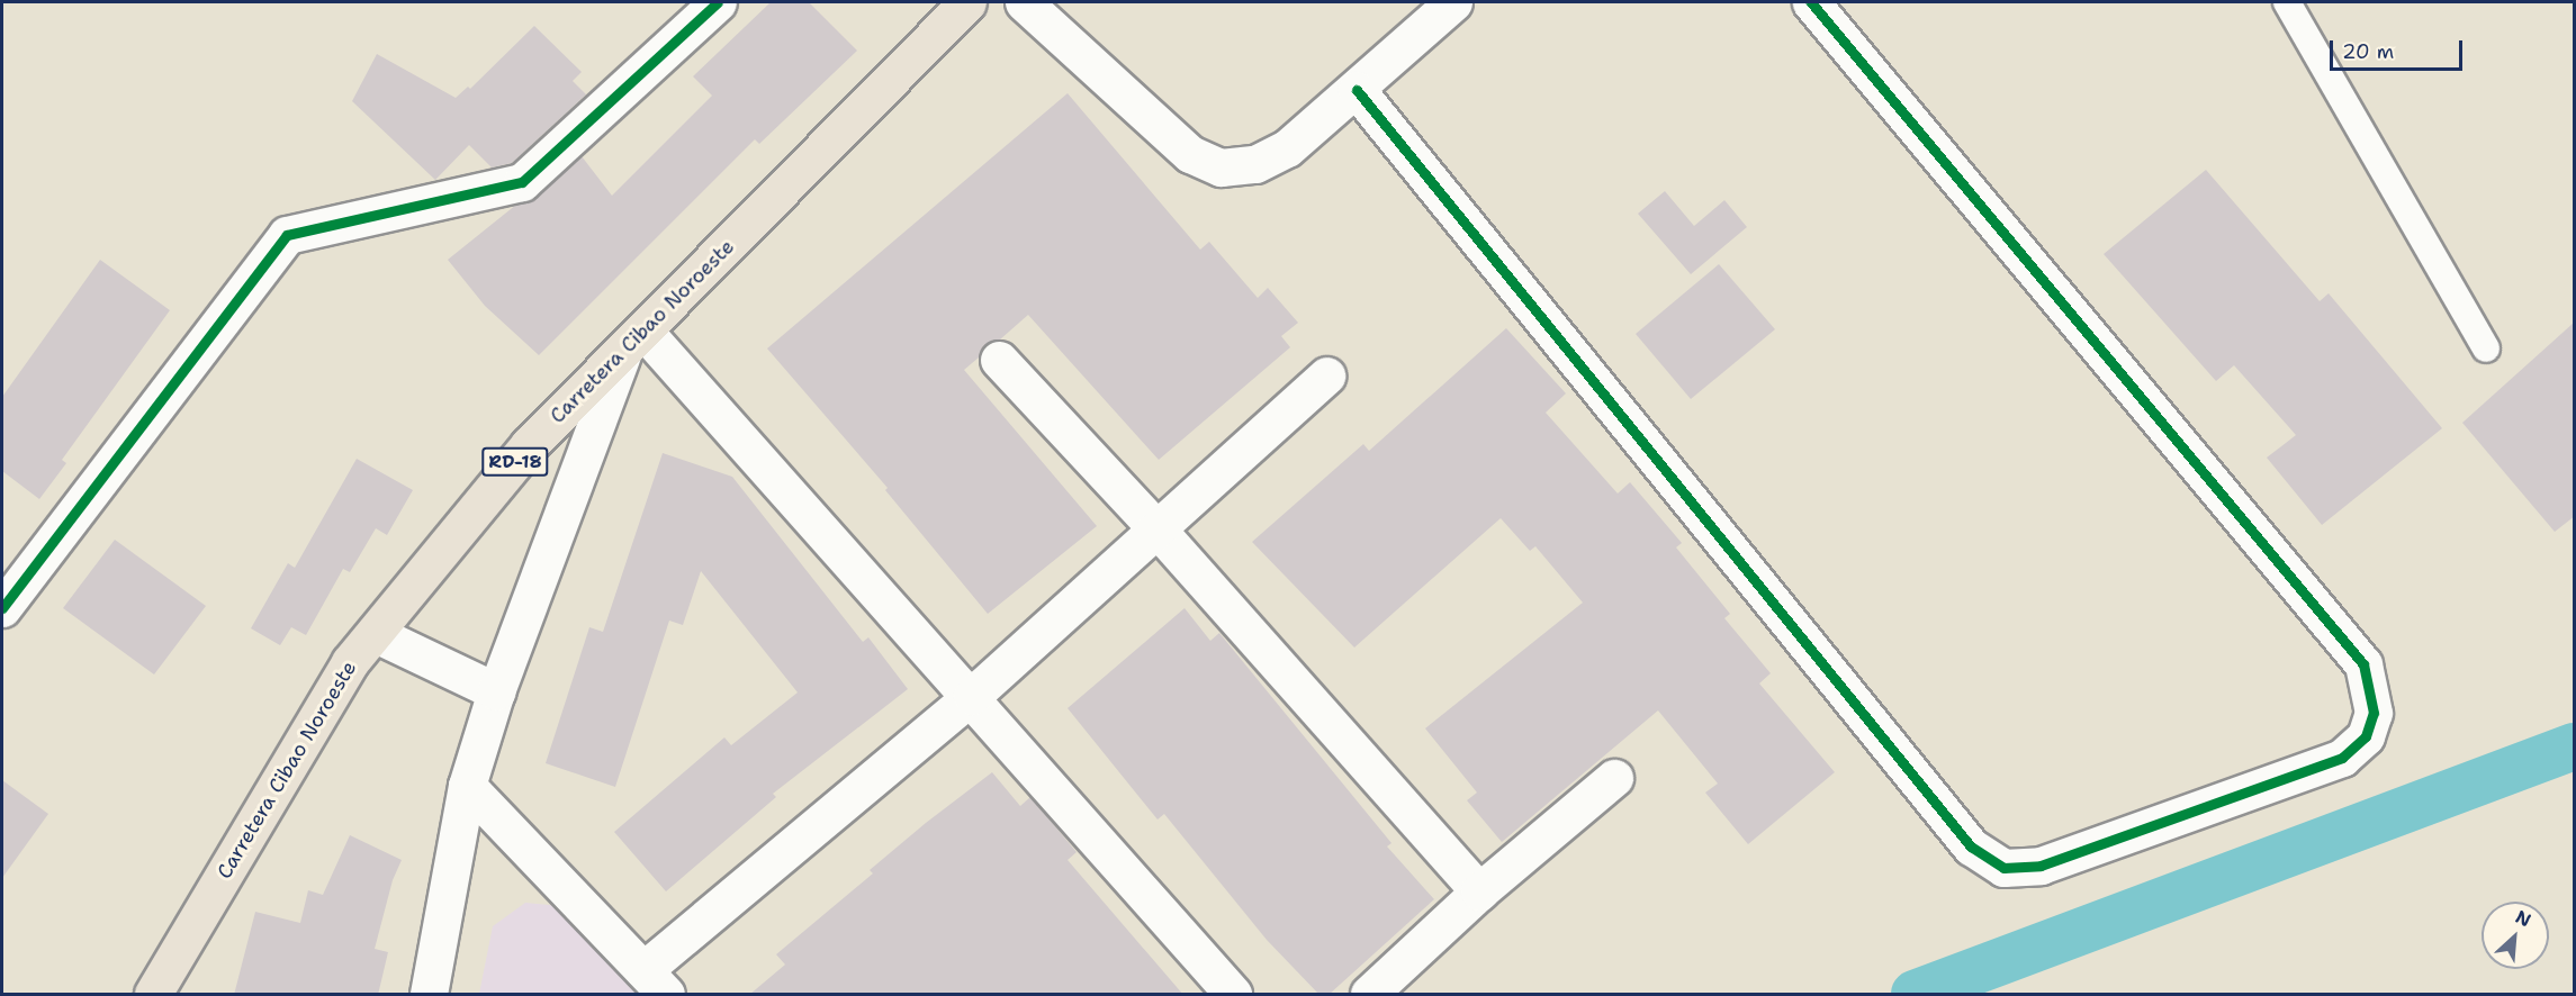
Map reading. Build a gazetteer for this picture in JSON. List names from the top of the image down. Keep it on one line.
{"streets":{"main road":["Carretera Cibao Noroeste","RD-18"]},"scale_bar":"20 m","north":"top right"}
